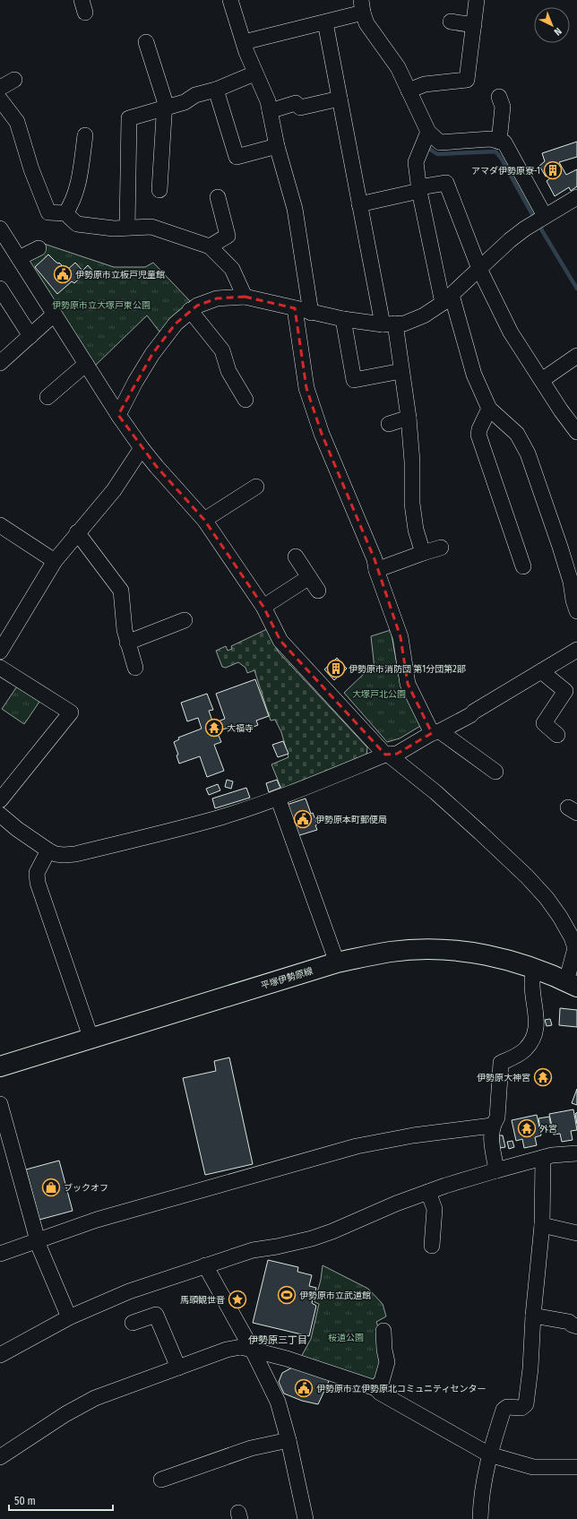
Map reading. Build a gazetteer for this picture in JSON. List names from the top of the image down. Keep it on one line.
{"streets":{"main road":["平塚伊勢原線"]},"districts":["伊勢原三丁目"],"parks":["伊勢原市立大塚戸東公園","大塚戸北公園","桜道公園"],"places":{"building":["アマダ伊勢原寮-1","伊勢原市消防団 第1分団第2部"],"public building":["伊勢原市立板戸児童館","伊勢原本町郵便局","伊勢原市立伊勢原北コミュニティセンター"],"temple":["大福寺","伊勢原大神宮","外宮"],"shop":["ブックオフ"],"sports":["伊勢原市立武道館"],"place":["馬頭観世音"]},"scale_bar":"50 m","north":"bottom right"}
